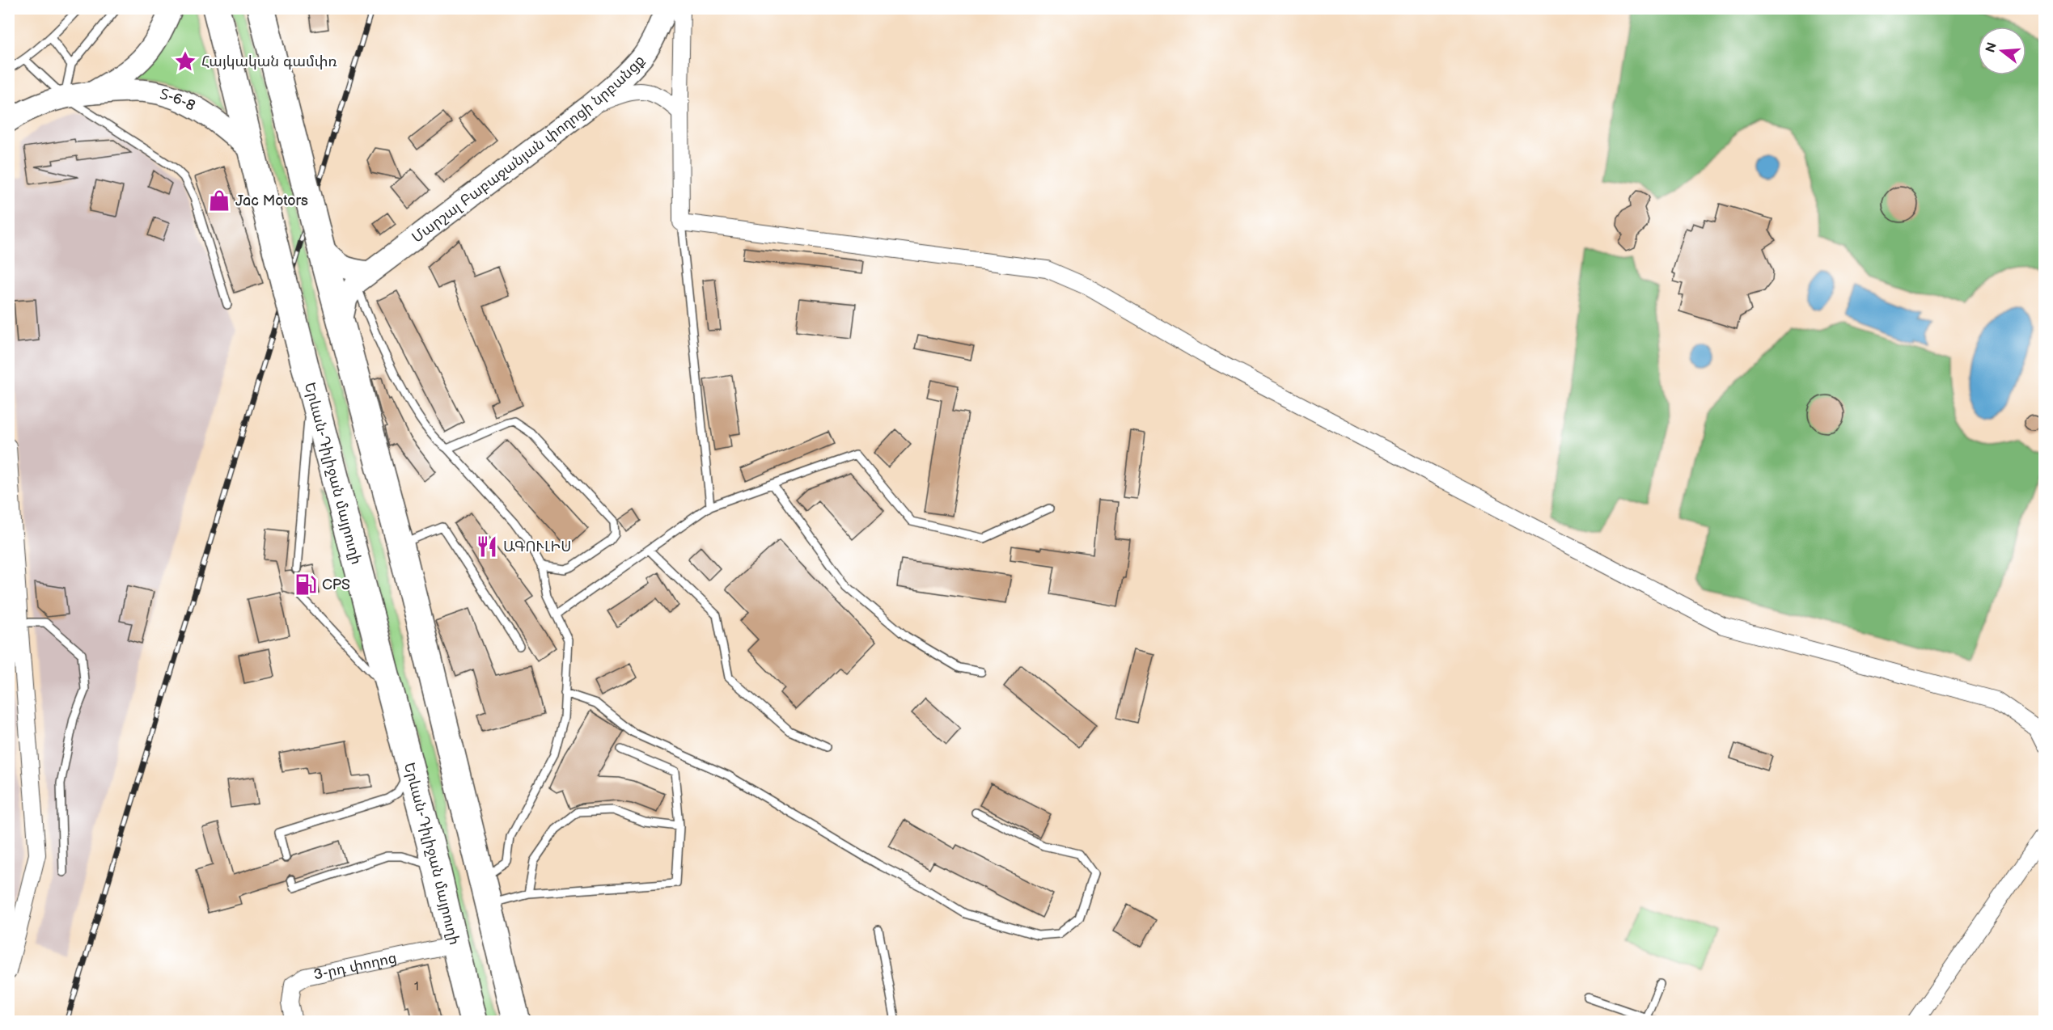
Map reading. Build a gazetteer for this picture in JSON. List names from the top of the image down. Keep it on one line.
{"streets":{"highway":["Երևան-Դիլիջան մայրուղի"],"street":["Տ-6-8","Մարշալ Բաբաջանյան փողոցի նրբանցք","3-րդ փողոց"]},"crossings":[["Տ-6-8","Երևան-Դիլիջան մայրուղի"],["Երևան-Դիլիջան մայրուղի","3-րդ փողոց"]],"places":{"place":["Հայկական գամփռ"],"shop":["Jac Motors"],"restaurant":["ԱԳՈՒԼԻՍ"],"fuel station":["CPS"]},"house_numbers":["1"],"north":"left"}
